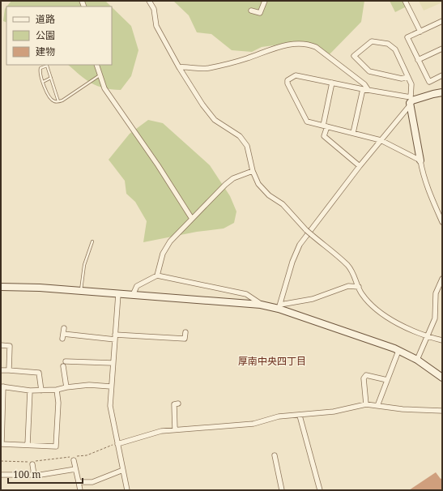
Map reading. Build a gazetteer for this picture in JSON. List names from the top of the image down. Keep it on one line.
{"districts":["厚南中央四丁目"],"legend":["道路","公園","建物"],"scale_bar":"100 m"}
